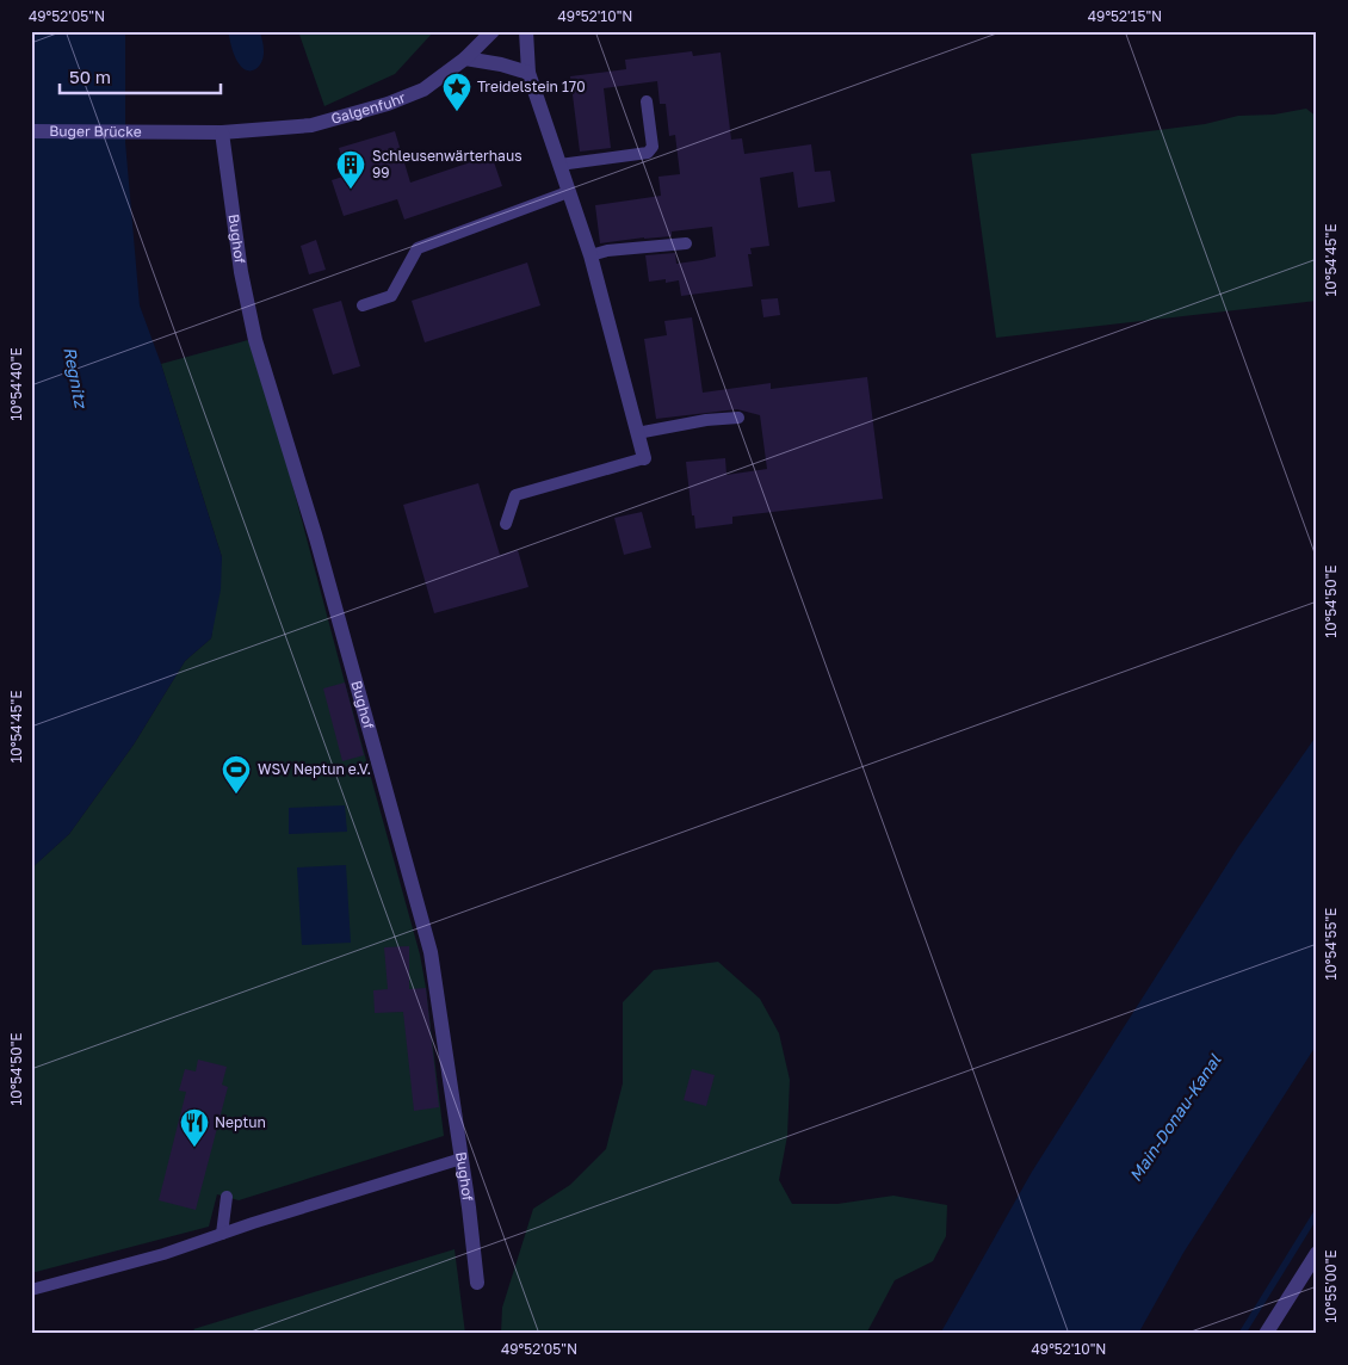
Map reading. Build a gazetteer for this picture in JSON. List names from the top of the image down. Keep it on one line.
{"streets":{"street":["Galgenfuhr","Buger Brücke","Bughof"]},"crossings":[["Galgenfuhr","Buger Brücke"],["Galgenfuhr","Bughof"]],"water":["Regnitz","Main-Donau-Kanal"],"places":{"place":["Treidelstein 170"],"building":["Schleusenwärterhaus 99"],"sports":["WSV Neptun e.V."],"restaurant":["Neptun"]},"scale_bar":"50 m","coordinates":["49°52'05\"N","49°52'10\"N","49°52'15\"N","10°54'45\"E","10°54'40\"E","10°54'50\"E","10°54'55\"E","10°55'00\"E"]}
